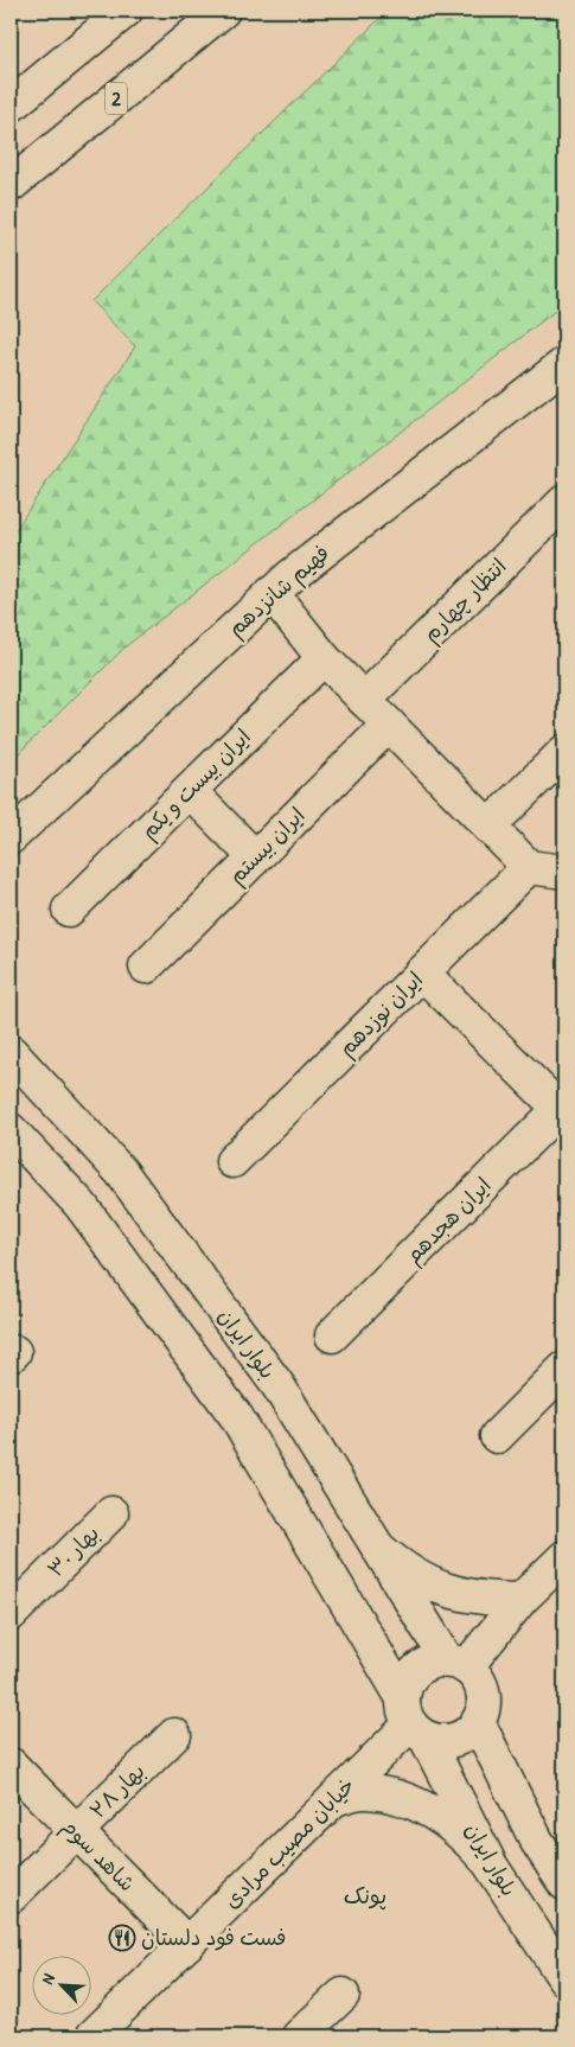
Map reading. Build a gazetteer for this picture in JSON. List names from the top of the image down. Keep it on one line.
{"streets":{"main road":["2","فهیم شانزدهم","انتظار چهارم","ایران بیست و یکم","ایران بیستم","ایران نوزدهم","ایران هجدهم","بلوار ایران","بهار ۳۰","بهار ۲۸","خیابان مصیب مرادی","شاهد سوم"]},"crossings":[["بلوار ایران","خیابان مصیب مرادی"],["بهار ۲۸","شاهد سوم"],["خیابان مصیب مرادی","شاهد سوم"]],"districts":["پونک"],"places":{"restaurant":["فست فود دلستان"]},"north":"top left"}
